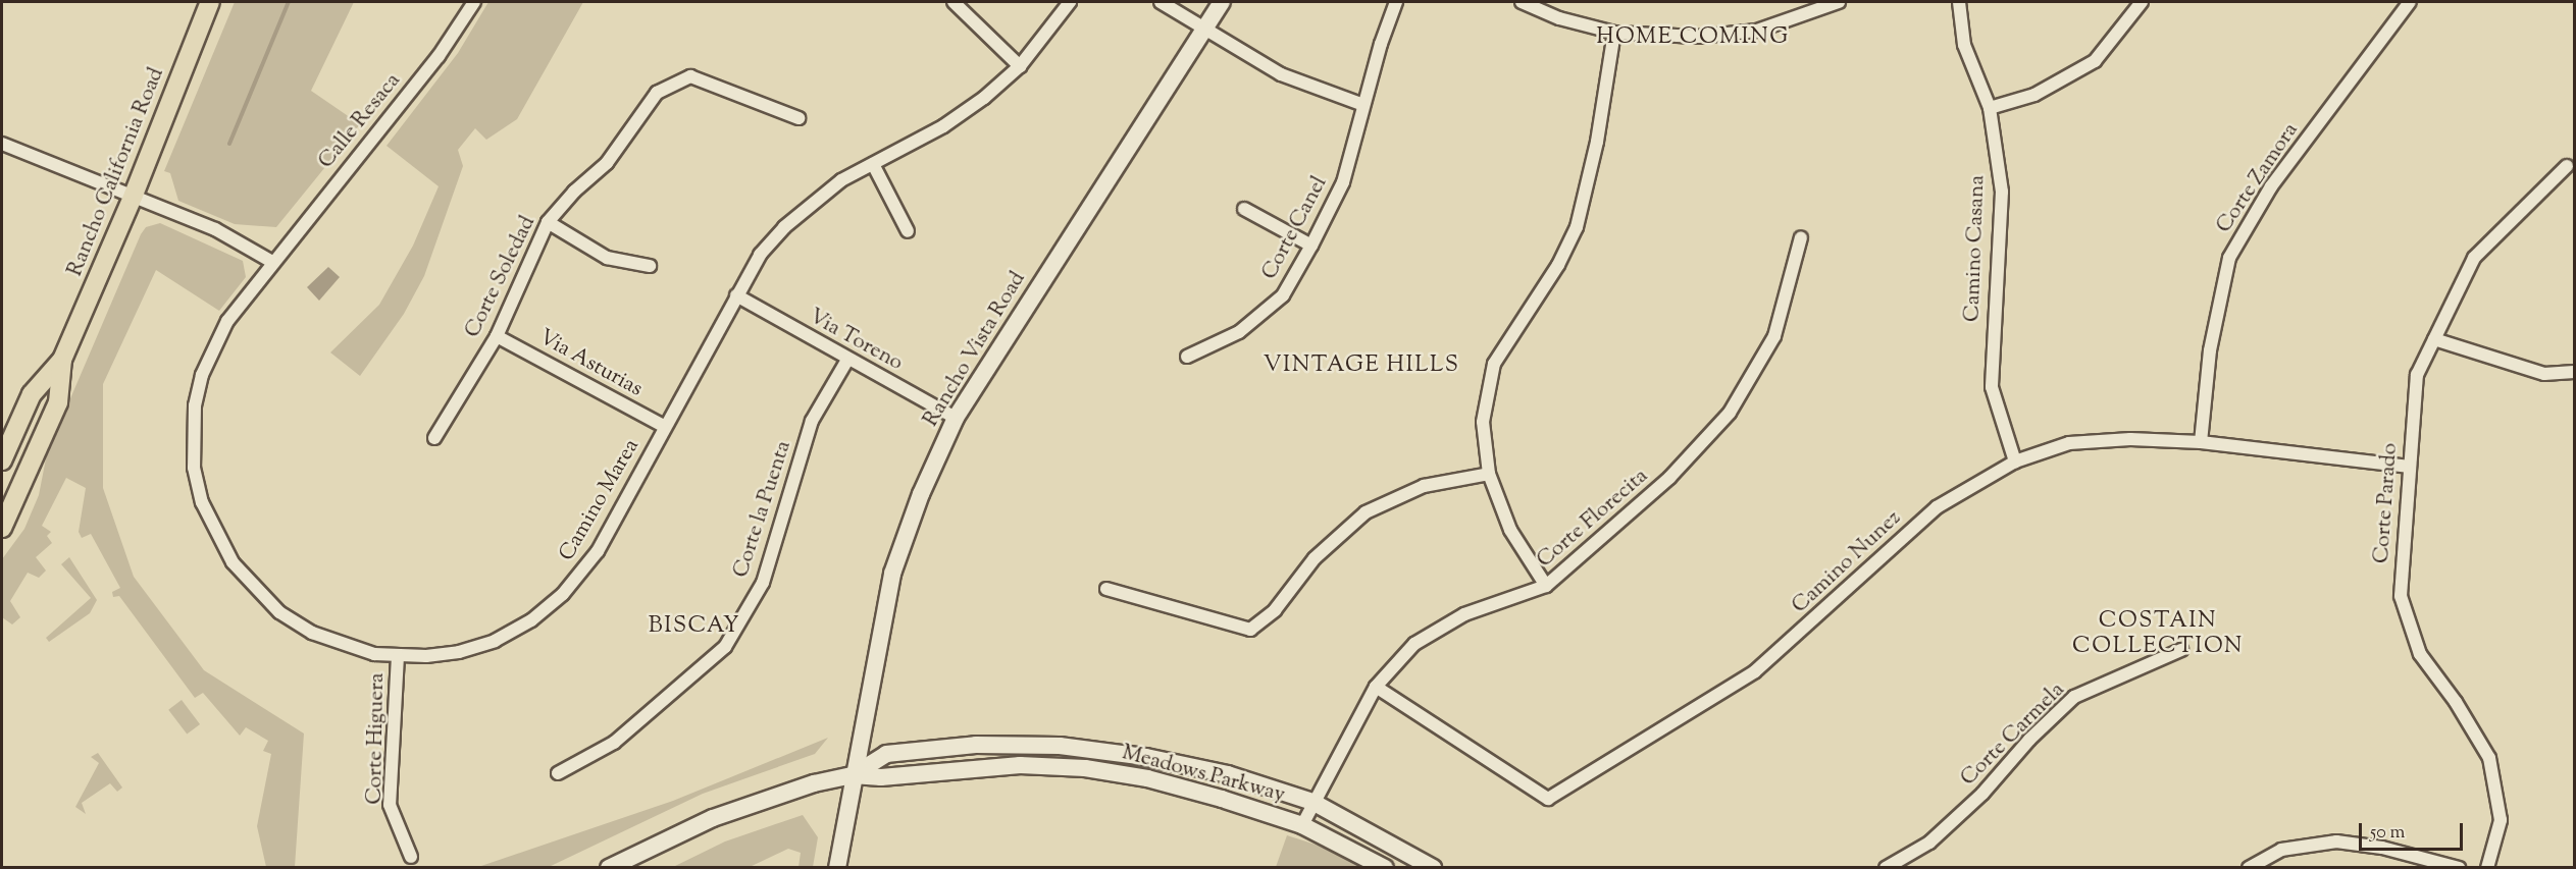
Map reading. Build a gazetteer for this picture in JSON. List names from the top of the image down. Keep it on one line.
{"streets":{"main road":["Rancho California Road","Rancho Vista Road","Meadows Parkway"],"street":["Calle Resaca","Corte Zamora","Corte Canel","Camino Casana","Corte Soledad","Via Toreno","Via Asturias","Camino Marea","Corte Parado","Corte la Puenta","Corte Florecita","Camino Nunez","Corte Carmela","Corte Higuera"]},"crossings":[["Calle Resaca","Camino Marea"],["Corte Zamora","Camino Nunez"],["Camino Casana","Camino Nunez"],["Corte Soledad","Via Asturias"],["Via Toreno","Rancho Vista Road"],["Via Toreno","Camino Marea"],["Via Toreno","Corte la Puenta"],["Rancho Vista Road","Meadows Parkway"],["Via Asturias","Camino Marea"],["Camino Marea","Corte Higuera"],["Corte Parado","Camino Nunez"],["Corte Florecita","Camino Nunez"],["Corte Florecita","Meadows Parkway"]],"districts":["HOME COMING","VINTAGE HILLS","COSTAIN COLLECTION","BISCAY"],"scale_bar":"50 m"}
